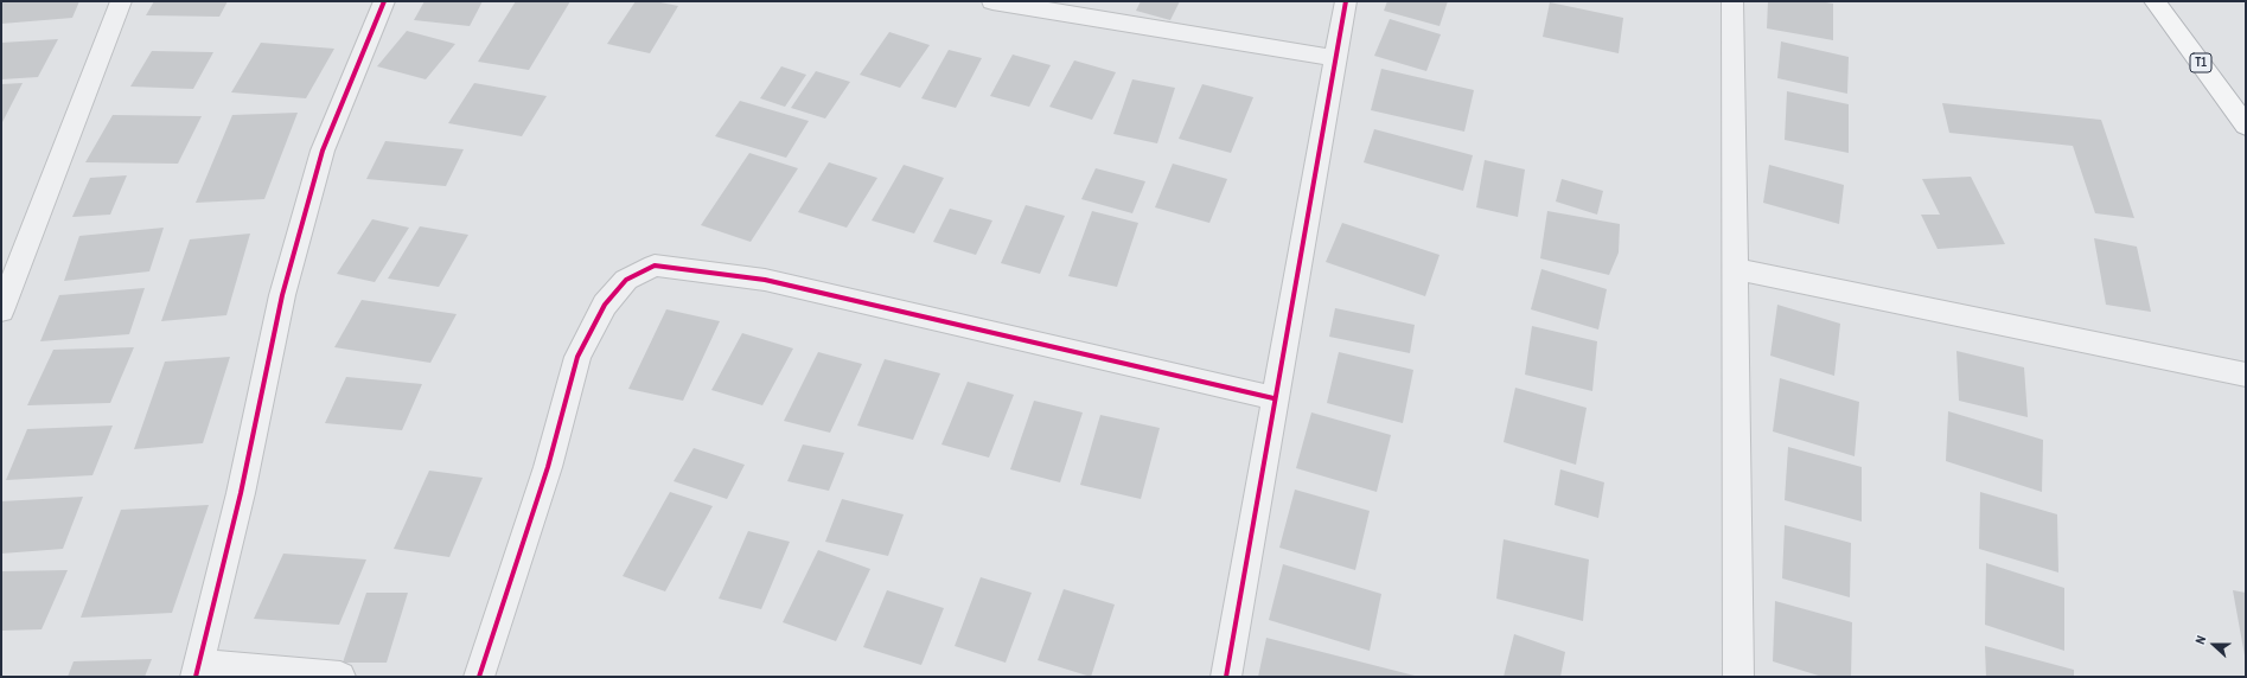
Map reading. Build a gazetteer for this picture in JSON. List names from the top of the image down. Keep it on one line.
{"streets":{"highway":["T1"]},"north":"left"}
